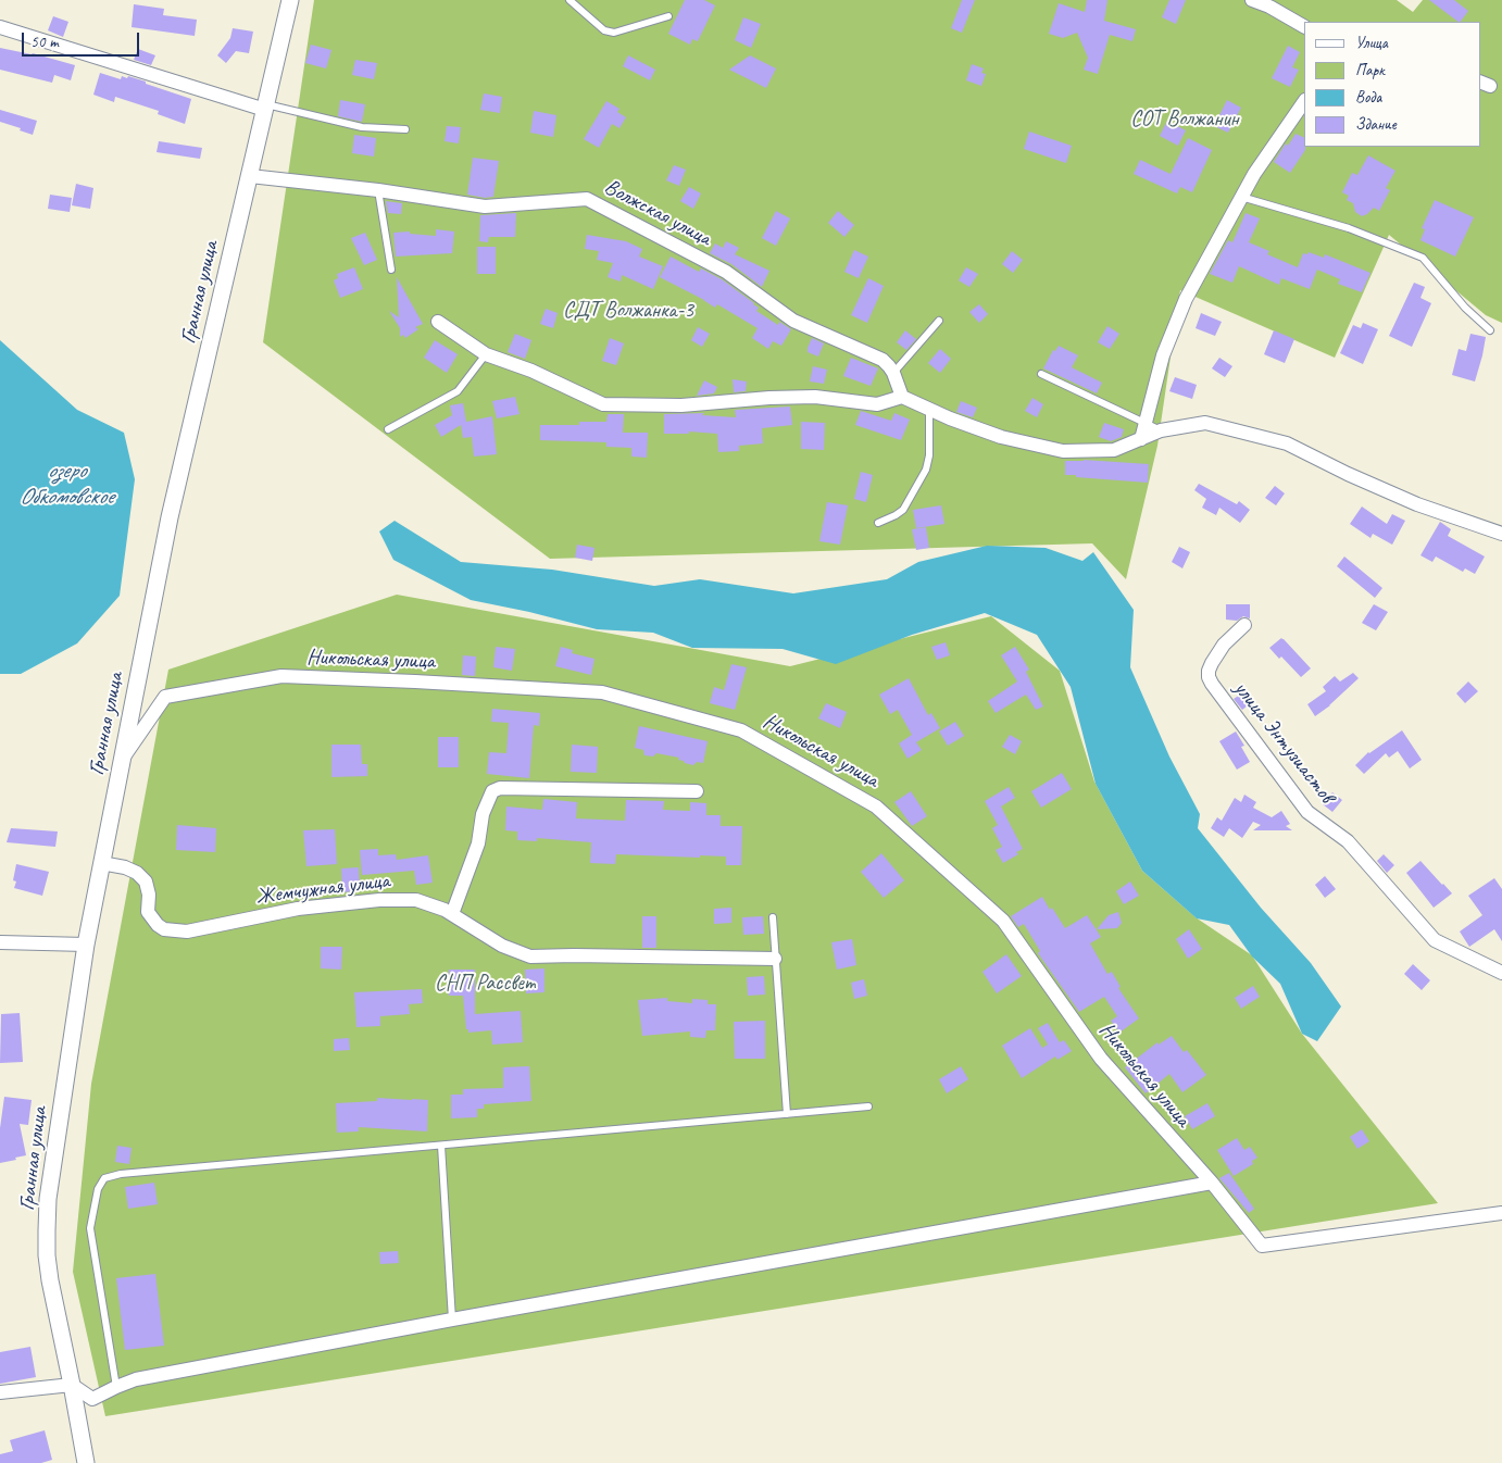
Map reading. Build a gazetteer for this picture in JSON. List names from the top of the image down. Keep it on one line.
{"streets":{"street":["Волжская улица","Гранная улица","Никольская улица","улица Энтузиастов","Жемчужная улица"]},"crossings":[["Волжская улица","Гранная улица"],["Гранная улица","Никольская улица"],["Гранная улица","Жемчужная улица"]],"water":["озеро Обкомовское"],"parks":["СОТ Волжанин","СДТ Волжанка-3","СНП Рассвет"],"legend":["Улица","Парк","Вода","Здание"],"scale_bar":"50 m"}
